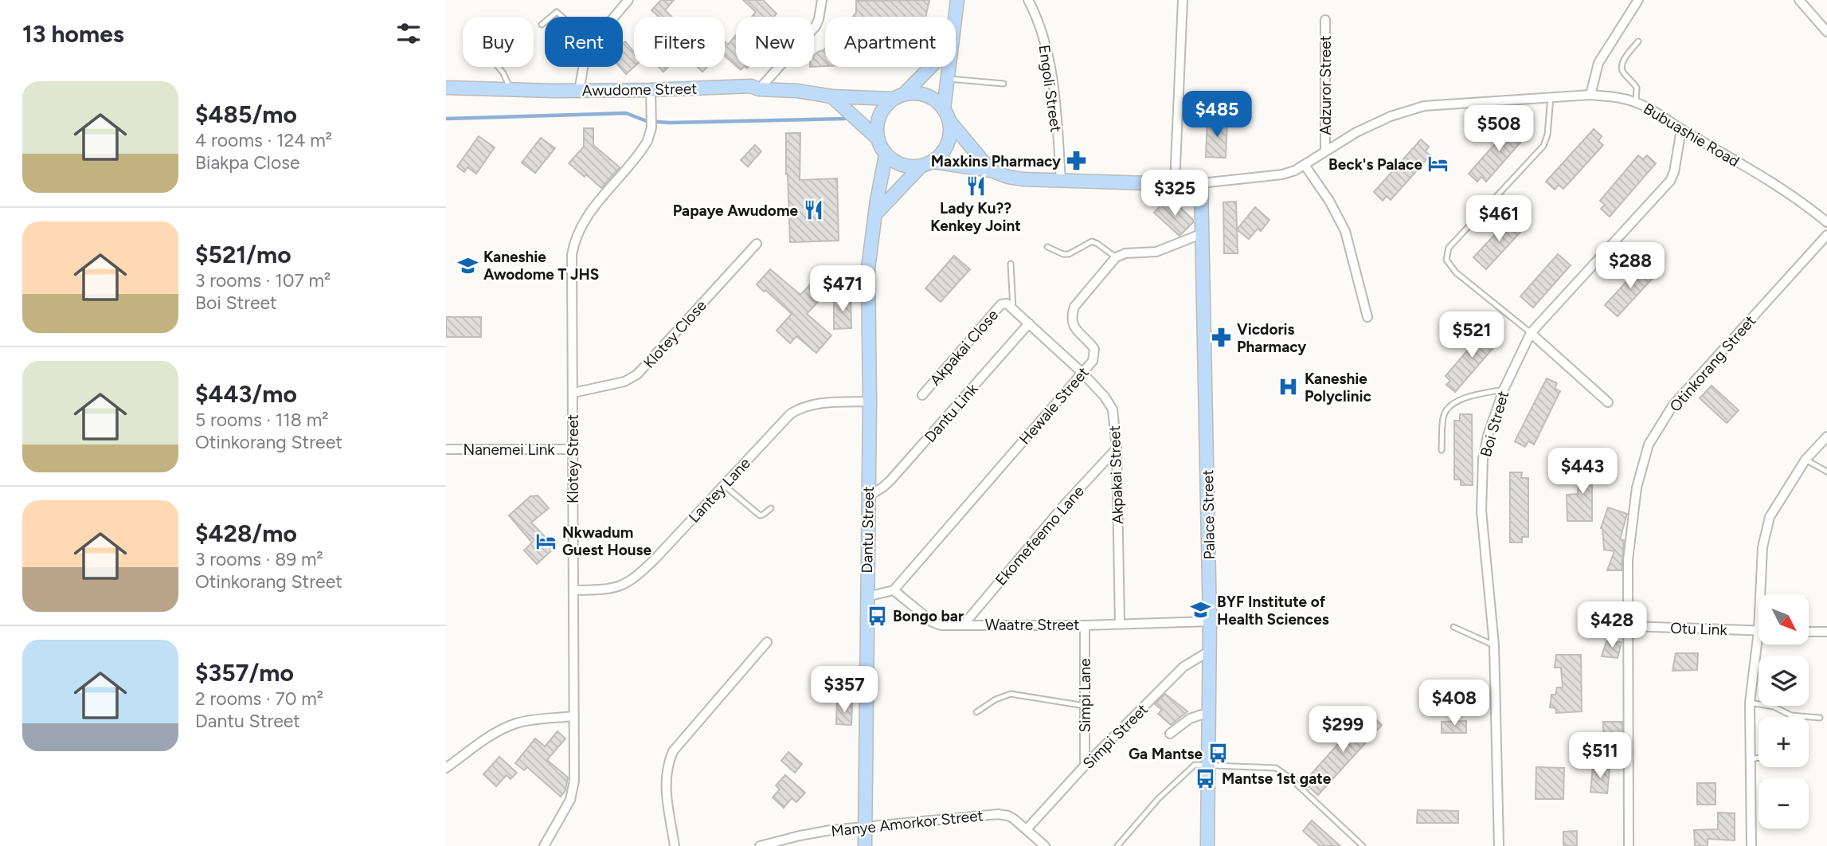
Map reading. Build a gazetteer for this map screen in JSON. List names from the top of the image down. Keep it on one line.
{"streets":{"street":["Adzuror Street","Engoli Street","Awudome Street","Bubuashie Road","Klotey Close","Akpakai Close","Otinkorang Street","Hewale Street","Dantu Link","Boi Street","Nanemei Link","Klotey Street","Akpakai Street","Lantey Lane","Palace Street","Dantu Street","Ekomefeemo Lane","Waatre Street","Otu Link","Simpi Lane","Simpi Street","Manye Amorkor Street"]},"crossings":[["Adzuror Street","Bubuashie Road"],["Engoli Street","Bubuashie Road"],["Awudome Street","Bubuashie Road"],["Awudome Street","Klotey Street"],["Awudome Street","Dantu Street"],["Bubuashie Road","Boi Street"],["Bubuashie Road","Palace Street"],["Bubuashie Road","Dantu Street"],["Klotey Close","Klotey Street"],["Akpakai Close","Akpakai Street"],["Otinkorang Street","Otu Link"],["Hewale Street","Akpakai Street"],["Hewale Street","Waatre Street"],["Dantu Link","Akpakai Street"],["Dantu Link","Dantu Street"],["Nanemei Link","Klotey Street"],["Klotey Street","Lantey Lane"],["Akpakai Street","Ekomefeemo Lane"],["Akpakai Street","Waatre Street"],["Lantey Lane","Dantu Street"],["Palace Street","Waatre Street"],["Palace Street","Simpi Street"],["Dantu Street","Manye Amorkor Street"],["Ekomefeemo Lane","Waatre Street"],["Waatre Street","Simpi Lane"],["Simpi Lane","Simpi Street"],["Simpi Street","Manye Amorkor Street"]],"places":{"pharmacy":["Maxkins Pharmacy","Vicdoris Pharmacy"],"hotel":["Beck's Palace","Nkwadum Guest House"],"restaurant":["Lady Ku?? Kenkey Joint","Papaye Awudome"],"school or university":["Kaneshie Awodome T JHS","BYF Institute of Health Sciences"],"hospital":["Kaneshie Polyclinic"],"bus stop":["Bongo bar","Ga Mantse","Mantse 1st gate"]},"north":"bottom right","page":{"heading":"13 homes","chip":["Buy","Rent","Filters","New","Apartment"],"list":[{"name":"$485/mo","note":"4 rooms · 124 m² · Biakpa Close"},{"name":"$521/mo","note":"3 rooms · 107 m² · Boi Street"},{"name":"$443/mo","note":"5 rooms · 118 m² · Otinkorang Street"},{"name":"$428/mo","note":"3 rooms · 89 m² · Otinkorang Street"},{"name":"$357/mo","note":"2 rooms · 70 m² · Dantu Street"}],"price":["$485","$508","$325","$461","$288","$471","$521","$443","$428","$357","$408","$299","$511"],"map_buttons":["+","−"]}}
